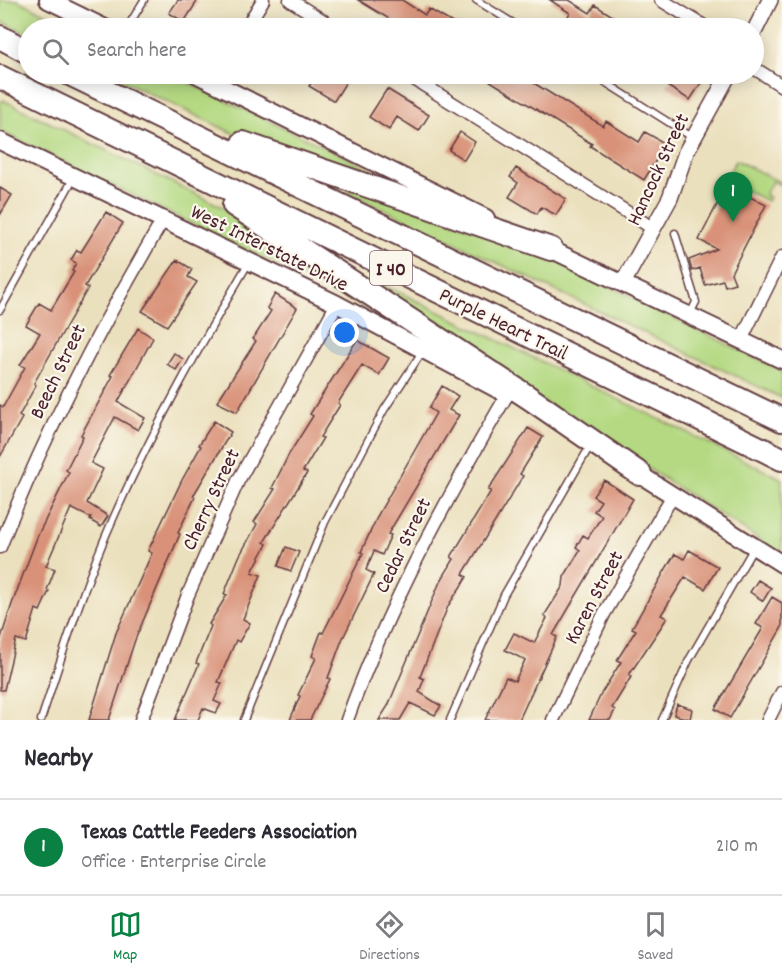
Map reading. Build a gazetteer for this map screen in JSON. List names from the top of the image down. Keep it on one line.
{"streets":{"highway":["I 40","Purple Heart Trail"],"main road":["West Interstate Drive"],"street":["Hancock Street","Beech Street","Cherry Street","Cedar Street","Karen Street"]},"crossings":[["West Interstate Drive","Beech Street"],["West Interstate Drive","Cherry Street"],["West Interstate Drive","Cedar Street"],["West Interstate Drive","Karen Street"]],"page":{"search":"Search here","pins":"1","heading":"Nearby","list":[{"mark":"1","name":"Texas Cattle Feeders Association","note":"Office · Enterprise Circle","value":"210 m"}],"nav":["Map","Directions","Saved"]}}
